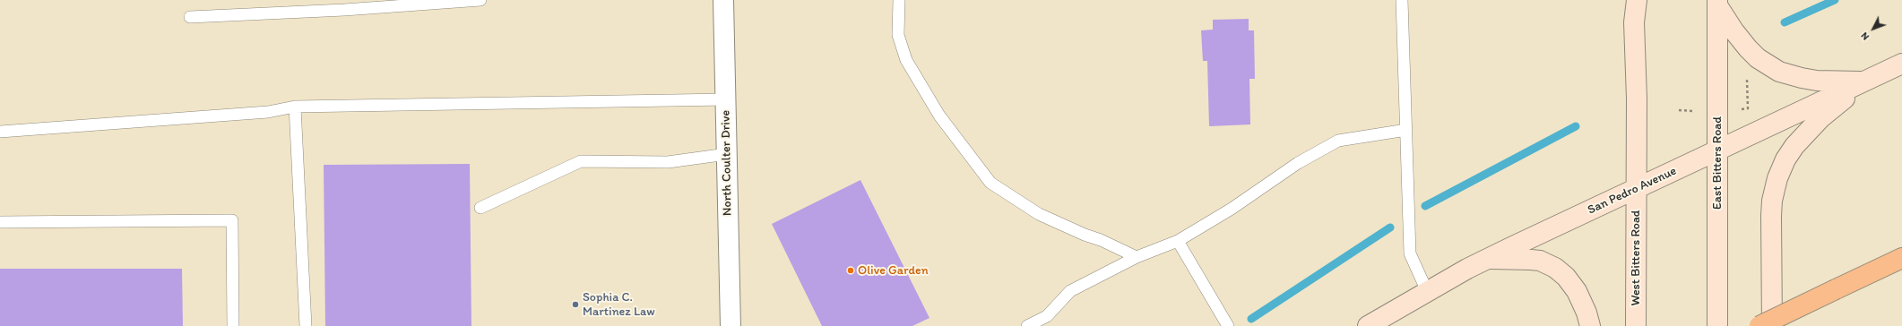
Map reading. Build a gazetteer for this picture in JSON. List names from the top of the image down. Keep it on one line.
{"streets":{"main road":["East Bitters Road","San Pedro Avenue","West Bitters Road"],"street":["North Coulter Drive"]},"crossings":[["East Bitters Road","San Pedro Avenue"],["San Pedro Avenue","West Bitters Road"]],"places":["Olive Garden","Sophia C. Martinez Law"],"north":"bottom left"}
